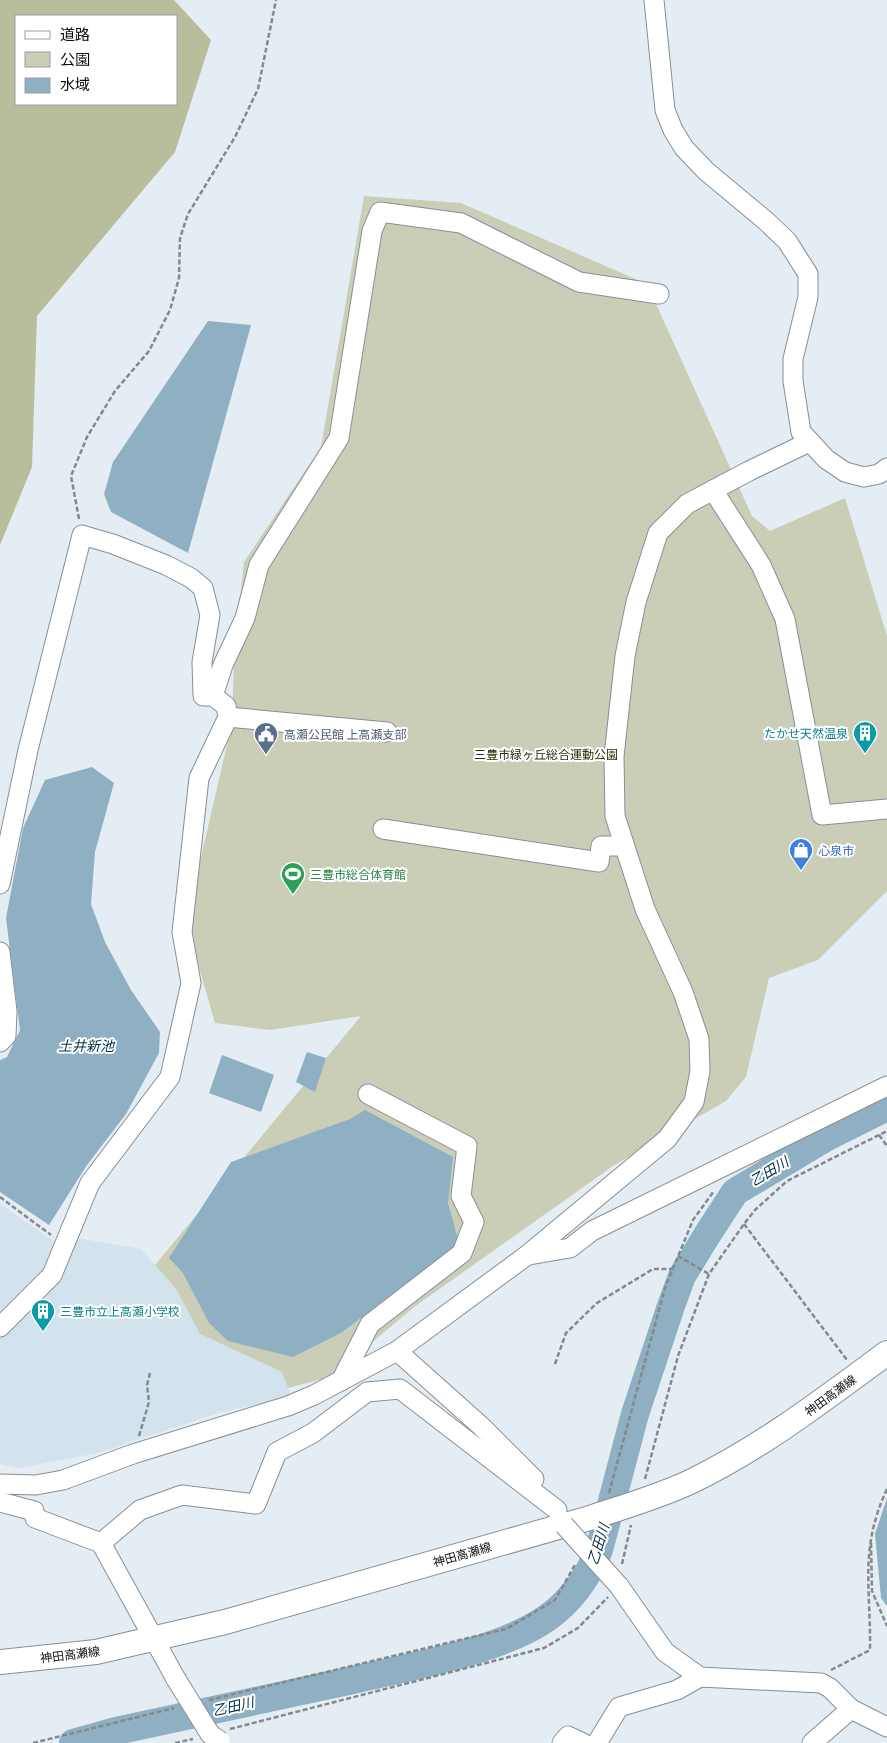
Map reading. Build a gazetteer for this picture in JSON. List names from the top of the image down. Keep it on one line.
{"streets":{"main road":["神田高瀬線"]},"water":["土井新池","乙田川"],"parks":["三豊市緑ヶ丘総合運動公園"],"places":{"building":["たかせ天然温泉","三豊市立上高瀬小学校"],"public building":["高瀬公民館 上高瀬支部"],"shop":["心泉市"],"sports":["三豊市総合体育館"]},"legend":["道路","公園","水域"]}
